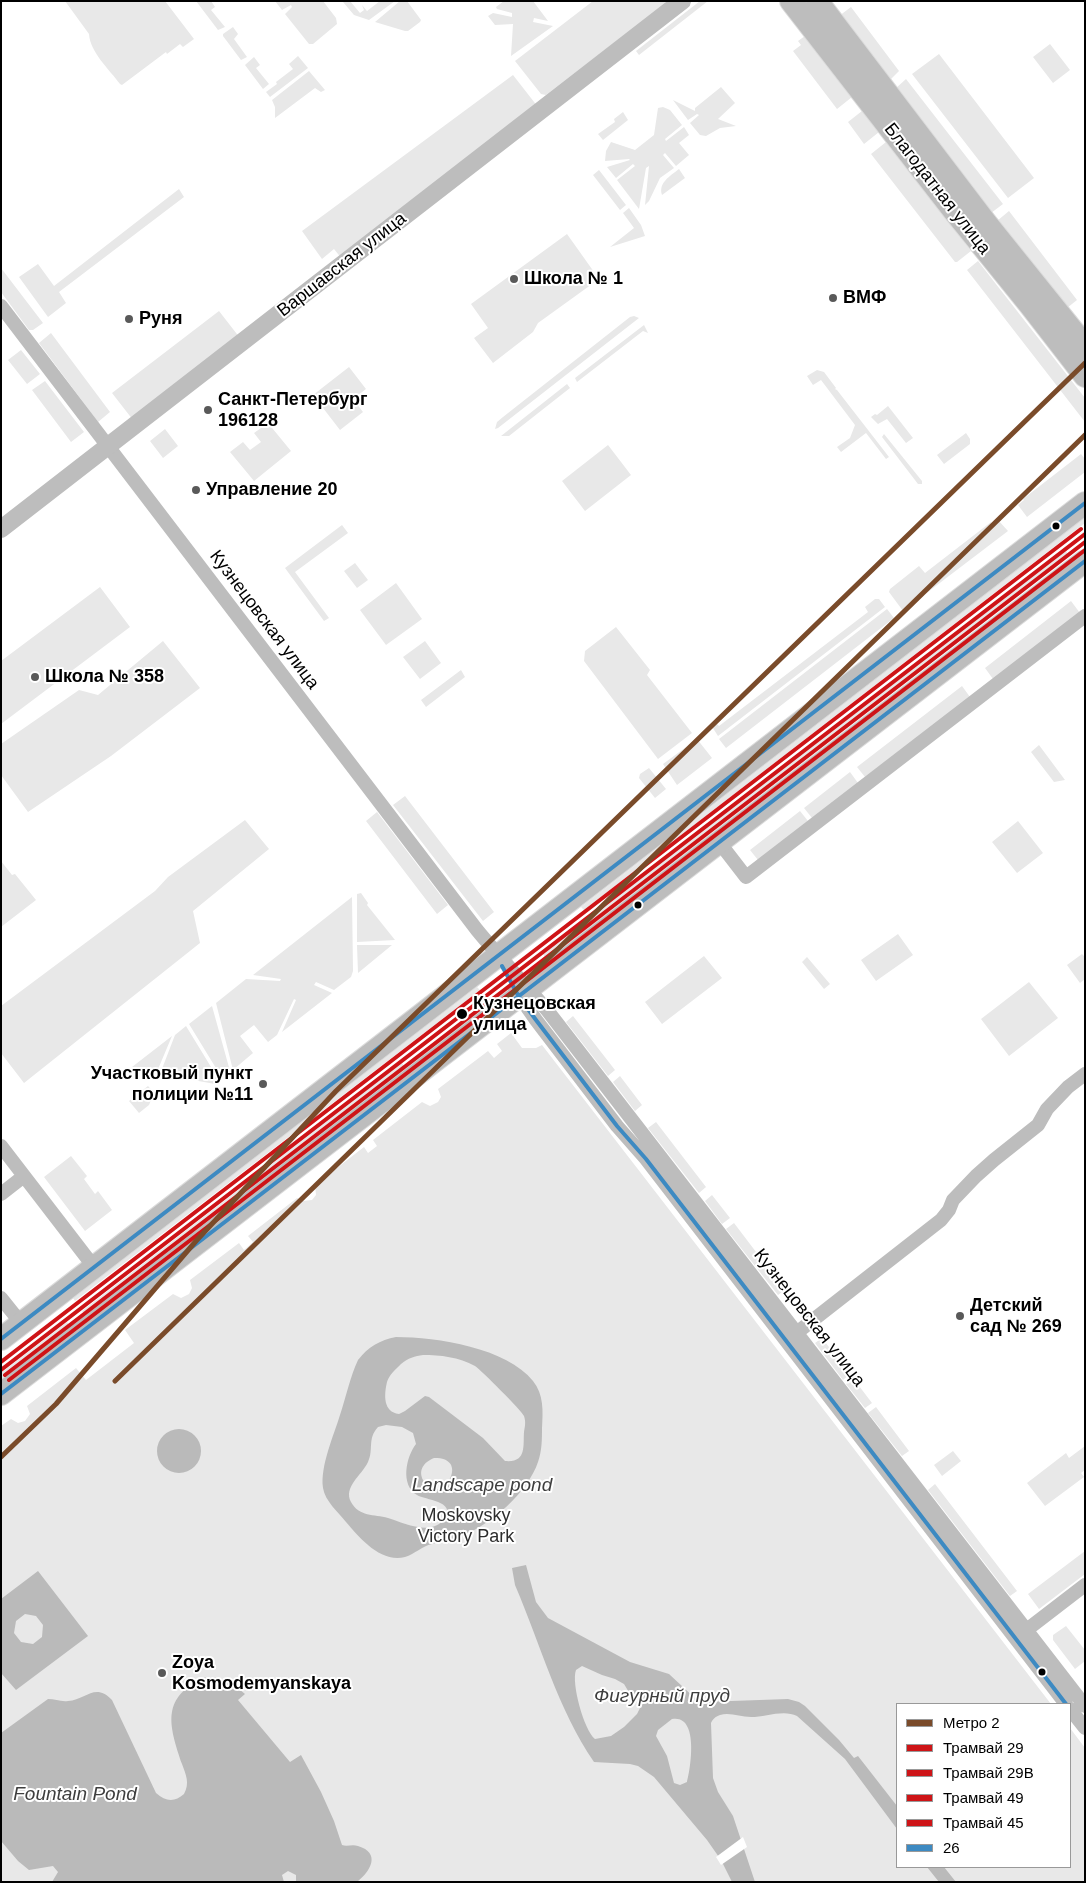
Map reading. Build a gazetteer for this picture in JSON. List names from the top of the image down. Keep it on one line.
{"streets":{"main road":["Благодатная улица"],"street":["Варшавская улица","Кузнецовская улица"]},"crossings":[["Варшавская улица","Кузнецовская улица"]],"water":["Landscape pond","Фигурный пруд","Fountain Pond"],"parks":["Moskovsky Victory Park"],"places":["Школа № 1","ВМФ","Руня","Санкт-Петербург 196128","Управление 20","Школа № 358","Кузнецовская улица","Участковый пункт полиции №11","Детский сад № 269","Zoya Kosmodemyanskaya"],"lines":["metro line 2","transit line 26","tram line 49","tram line 29","tram line 29В","tram line 45"],"legend":["Метро 2","Трамвай 29","Трамвай 29В","Трамвай 49","Трамвай 45","26"]}
